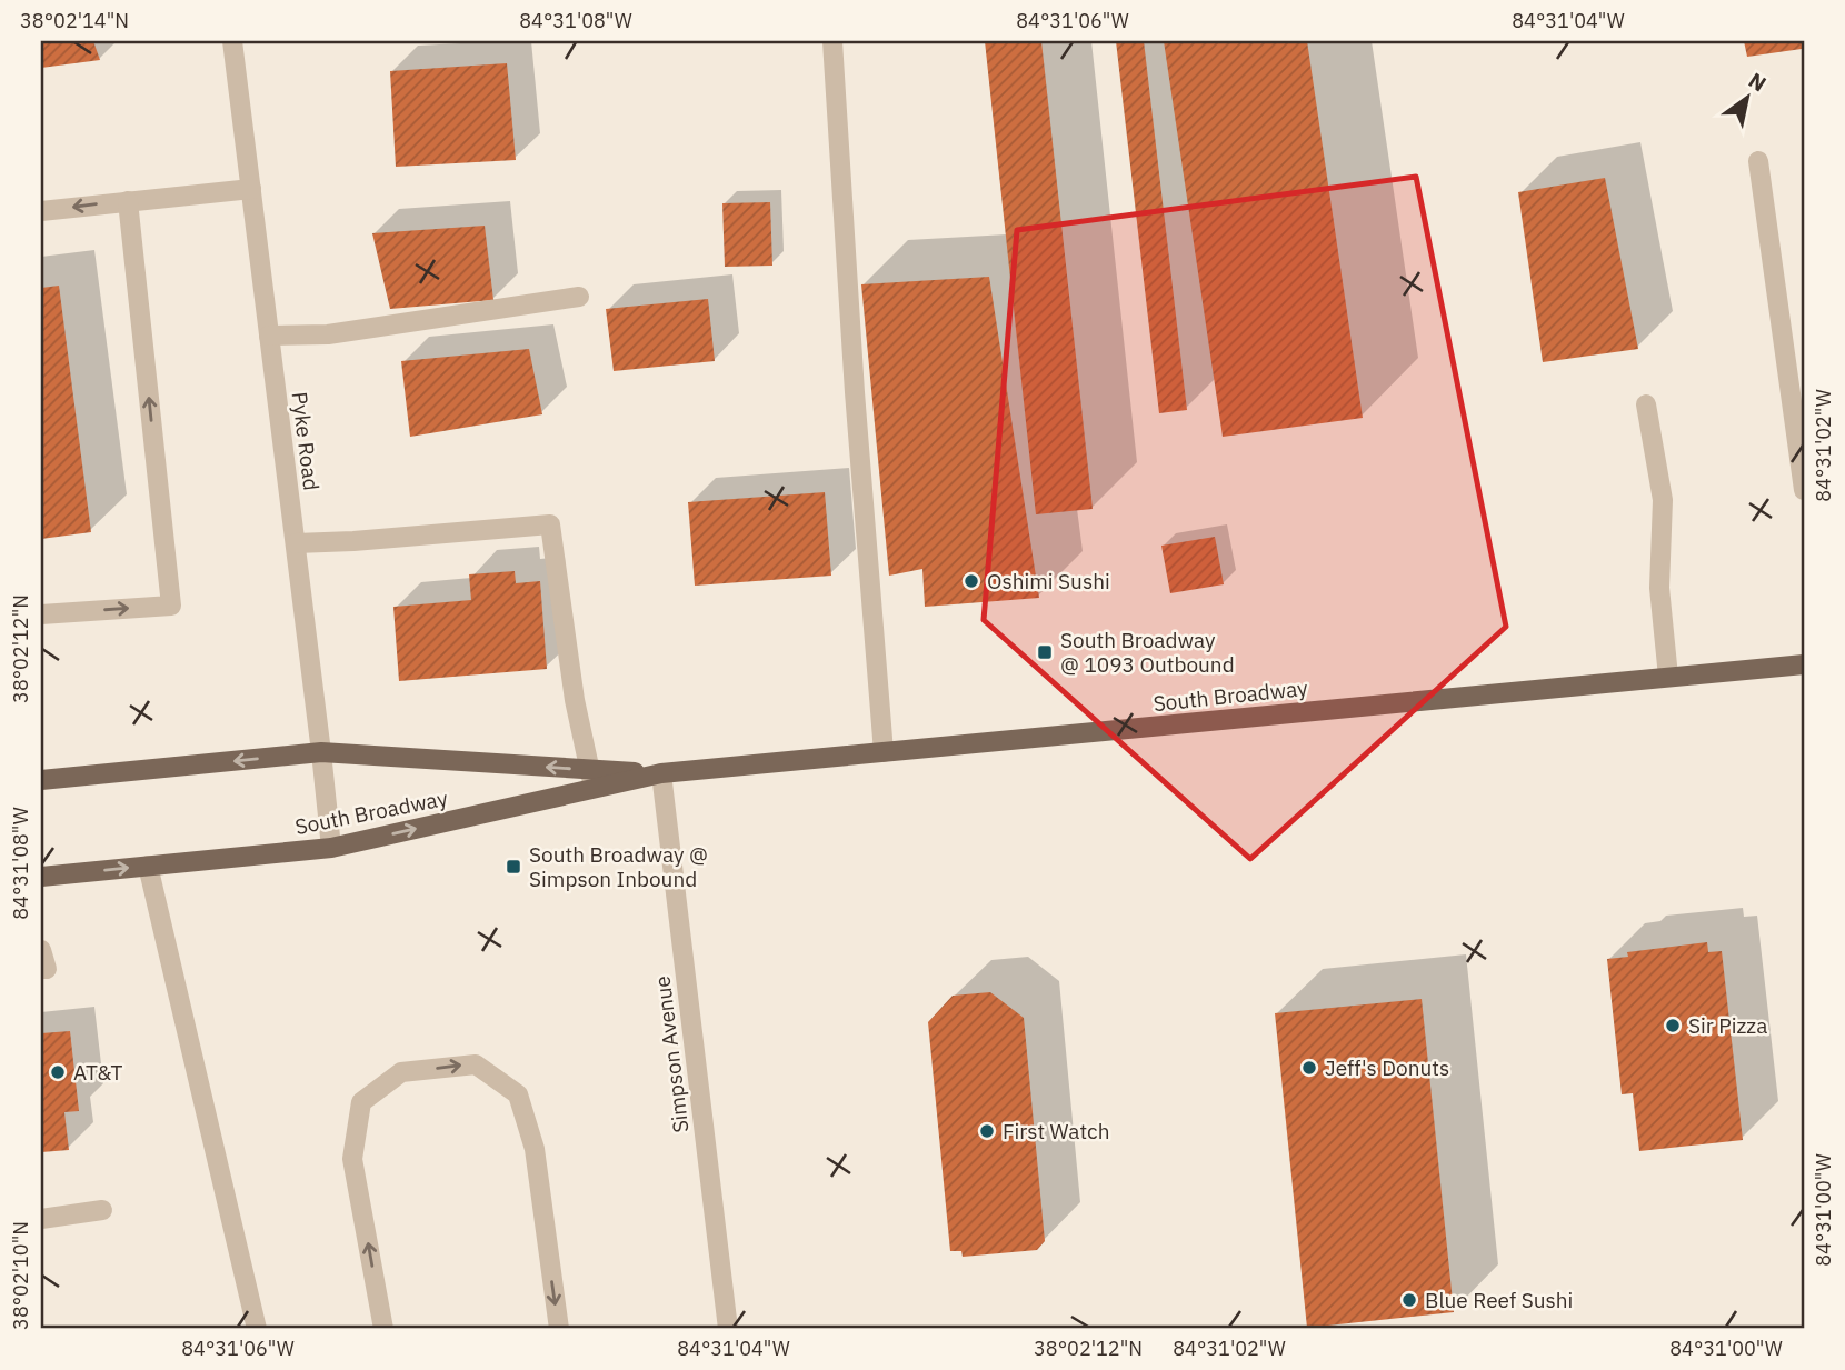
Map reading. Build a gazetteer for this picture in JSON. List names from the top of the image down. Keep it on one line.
{"streets":{"main road":["South Broadway"],"street":["Pyke Road","Simpson Avenue"]},"crossings":[["Pyke Road","South Broadway"],["South Broadway","Simpson Avenue"]],"places":{"other":["Oshimi Sushi","Sir Pizza","Jeff's Donuts","AT&T","First Watch","Blue Reef Sushi"],"transit":["South Broadway @ 1093 Outbound","South Broadway @ Simpson Inbound"]},"north":"top right","coordinates":["38°02'14\"N","84°31'08\"W","84°31'06\"W","84°31'04\"W","84°31'02\"W","38°02'12\"N","84°31'00\"W","38°02'10\"N"]}
